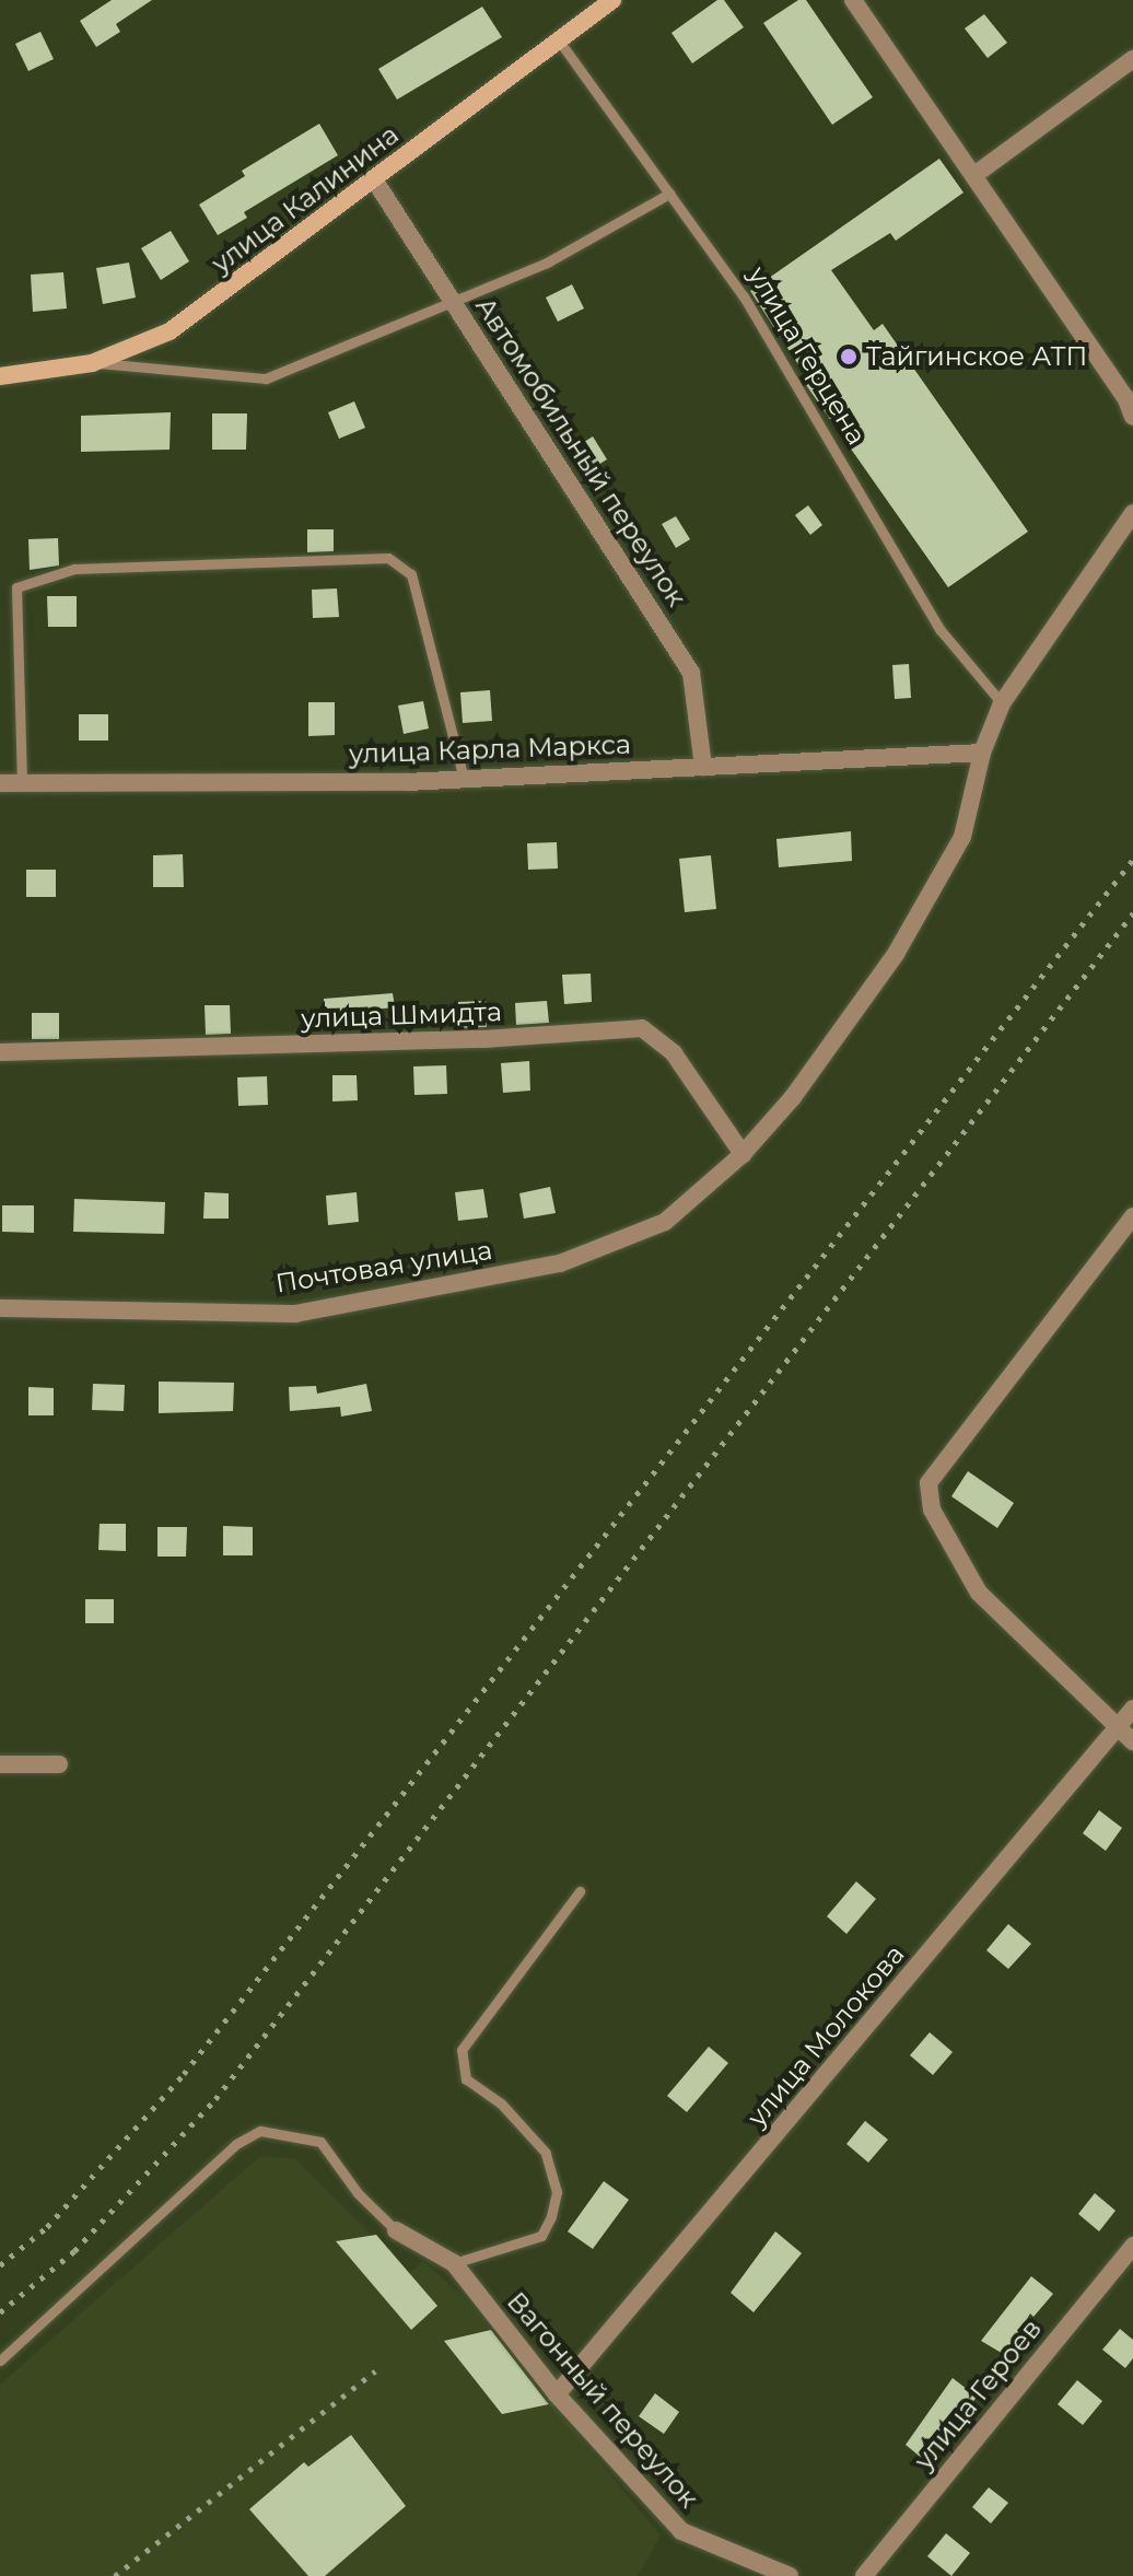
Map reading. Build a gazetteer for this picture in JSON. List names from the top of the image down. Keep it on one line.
{"streets":{"main road":["улица Калинина"],"street":["Автомобильный переулок","улица Карла Маркса","улица Шмидта","Почтовая улица","улица Молокова","улица Героев","Вагонный переулок"],"lane":["улица Герцена"]},"crossings":[["улица Калинина","улица Герцена"],["улица Калинина","Автомобильный переулок"],["улица Герцена","Почтовая улица"],["Автомобильный переулок","улица Карла Маркса"],["улица Карла Маркса","Почтовая улица"],["улица Шмидта","Почтовая улица"],["улица Молокова","Вагонный переулок"]],"places":["Тайгинское АТП"]}
